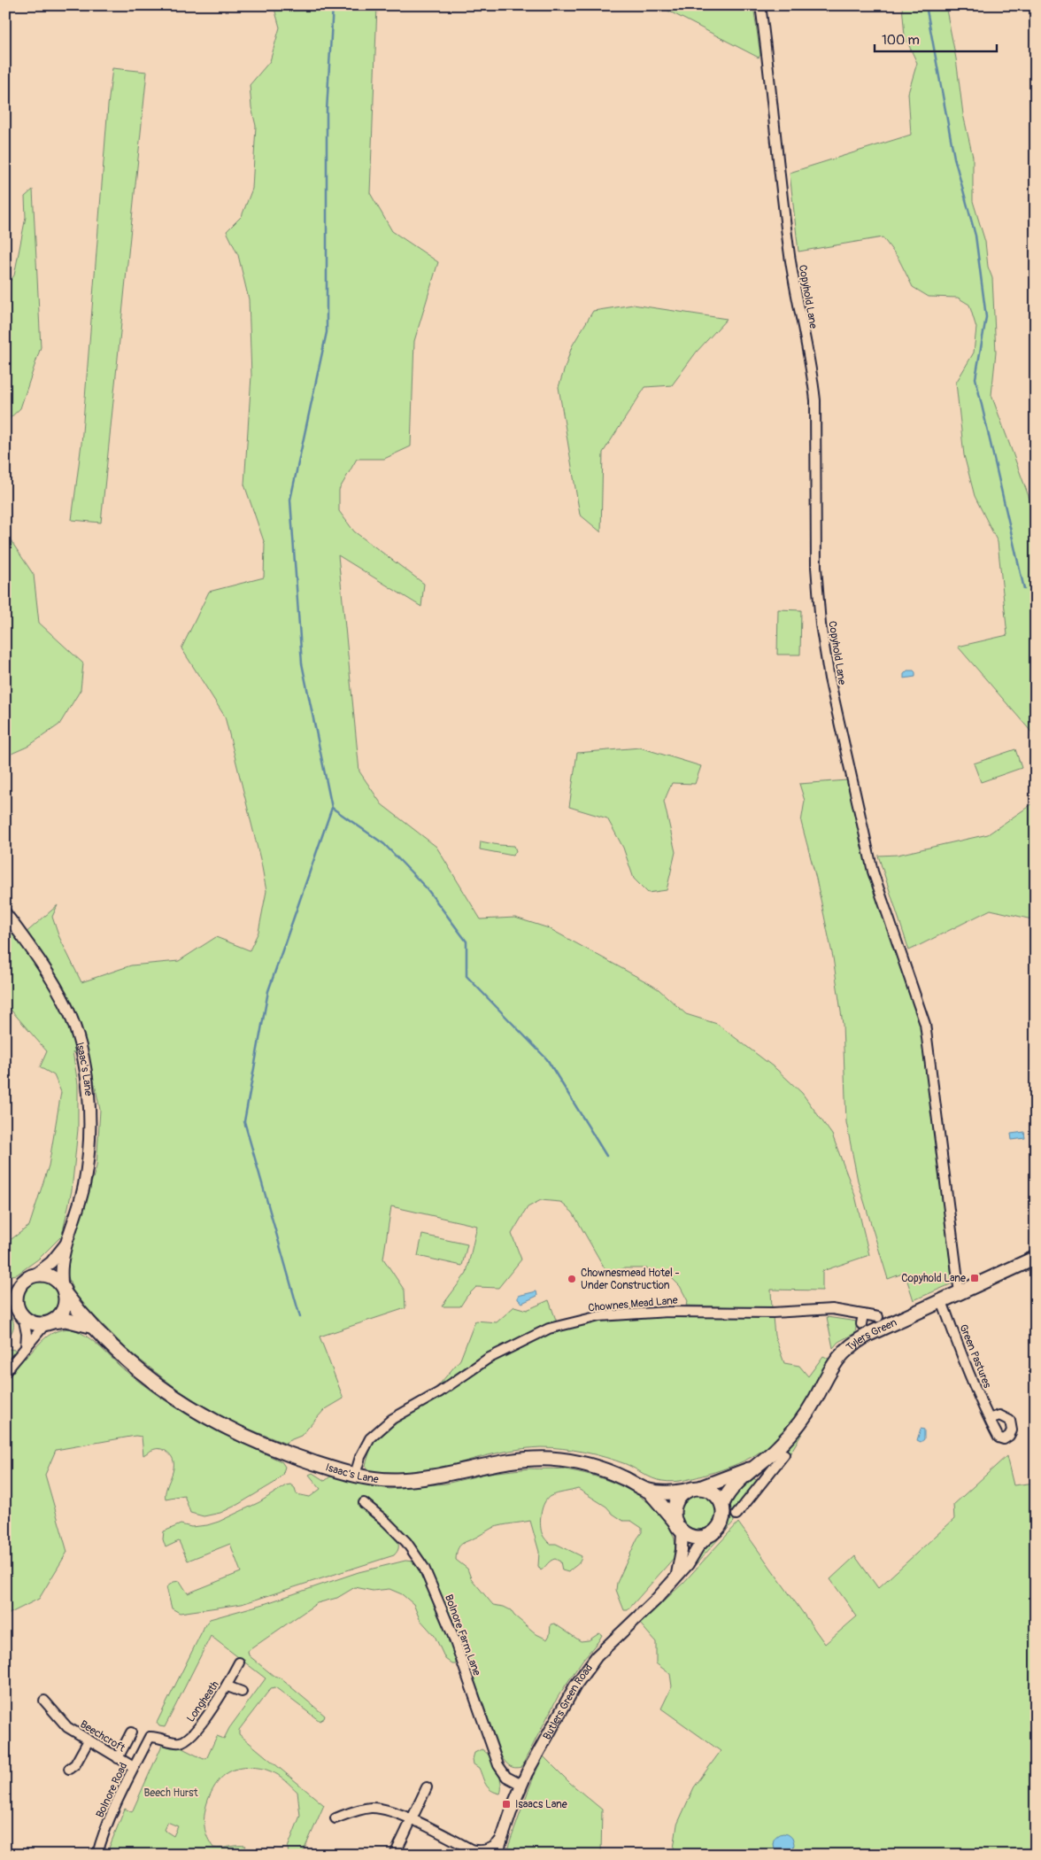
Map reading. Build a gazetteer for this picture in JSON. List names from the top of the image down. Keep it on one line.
{"streets":{"highway":["Isaac's Lane","Tylers Green"],"main road":["Butlers Green Road"],"street":["Copyhold Lane","Chownes Mead Lane","Green Pastures","Bolnore Farm Lane","Longheath","Beechcroft","Bolnore Road"]},"crossings":[["Copyhold Lane","Tylers Green"],["Isaac's Lane","Chownes Mead Lane"],["Isaac's Lane","Tylers Green"],["Isaac's Lane","Butlers Green Road"],["Tylers Green","Green Pastures"],["Tylers Green","Butlers Green Road"],["Bolnore Farm Lane","Butlers Green Road"],["Longheath","Bolnore Road"],["Beechcroft","Bolnore Road"]],"parks":["Beech Hurst"],"places":{"transit":["Copyhold Lane","Isaacs Lane"],"other":["Chownesmead Hotel - Under Construction"]},"scale_bar":"100 m"}
